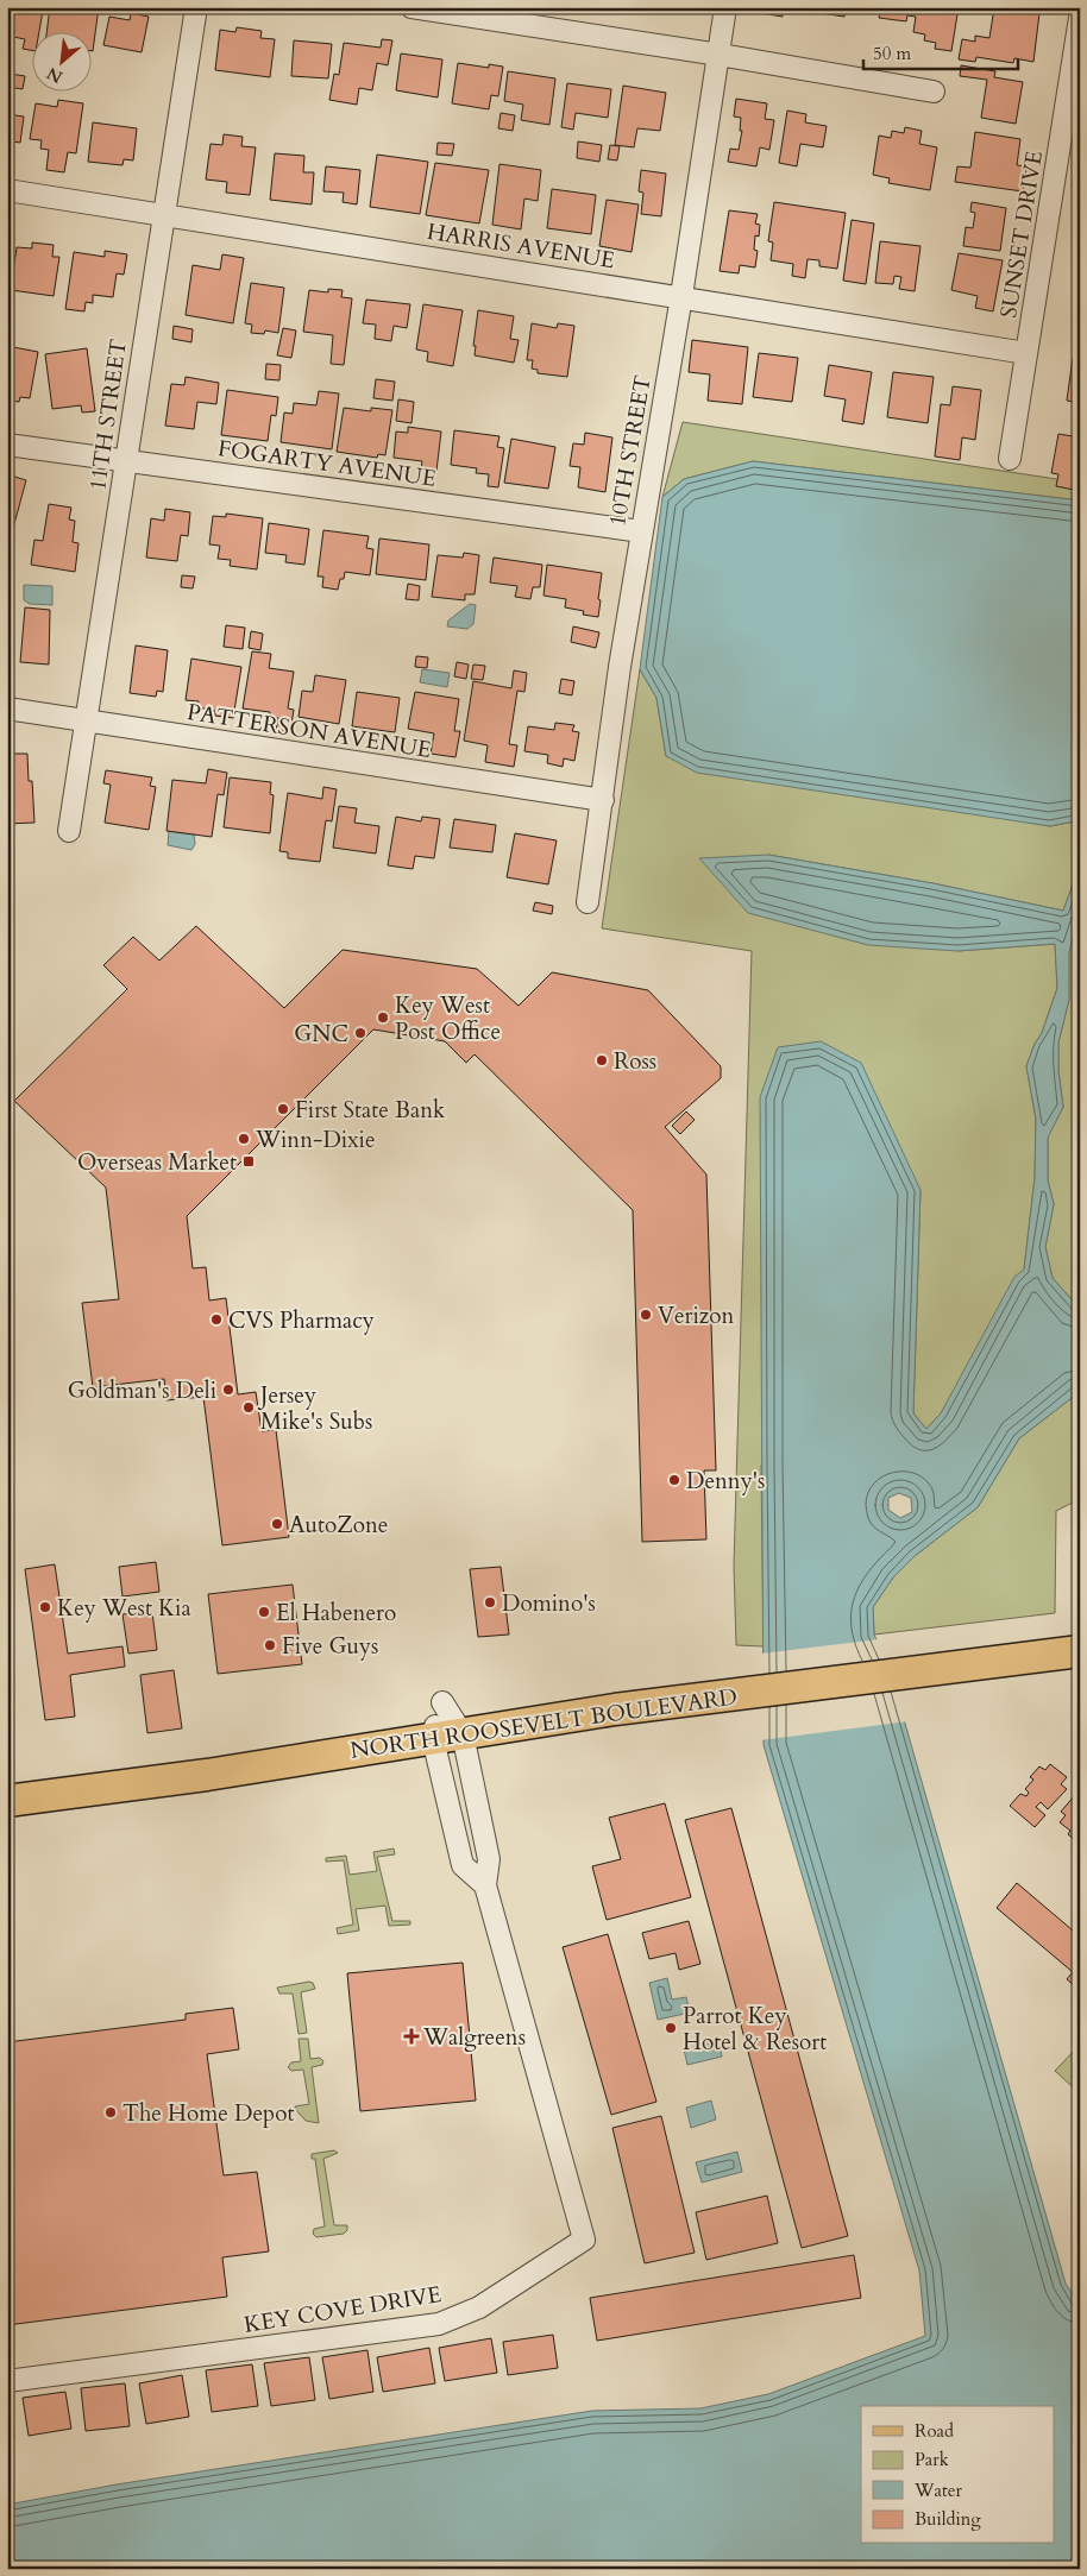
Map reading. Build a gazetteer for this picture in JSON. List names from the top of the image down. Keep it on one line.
{"streets":{"main road":["NORTH ROOSEVELT BOULEVARD"],"street":["SUNSET DRIVE","HARRIS AVENUE","11TH STREET","10TH STREET","FOGARTY AVENUE","PATTERSON AVENUE","KEY COVE DRIVE"]},"crossings":[["SUNSET DRIVE","HARRIS AVENUE"],["HARRIS AVENUE","11TH STREET"],["HARRIS AVENUE","10TH STREET"],["11TH STREET","FOGARTY AVENUE"],["11TH STREET","PATTERSON AVENUE"],["10TH STREET","FOGARTY AVENUE"],["10TH STREET","PATTERSON AVENUE"],["NORTH ROOSEVELT BOULEVARD","KEY COVE DRIVE"]],"places":{"other":["Key West Post Office","GNC","Ross","First State Bank","Winn-Dixie","Verizon","CVS Pharmacy","Goldman's Deli","Jersey Mike's Subs","Denny's","AutoZone","Domino's","Key West Kia","El Habenero","Five Guys","Parrot Key Hotel & Resort","The Home Depot"],"transit":["Overseas Market"],"health":["Walgreens"]},"legend":["Road","Park","Water","Building"],"scale_bar":"50 m","north":"bottom left"}
